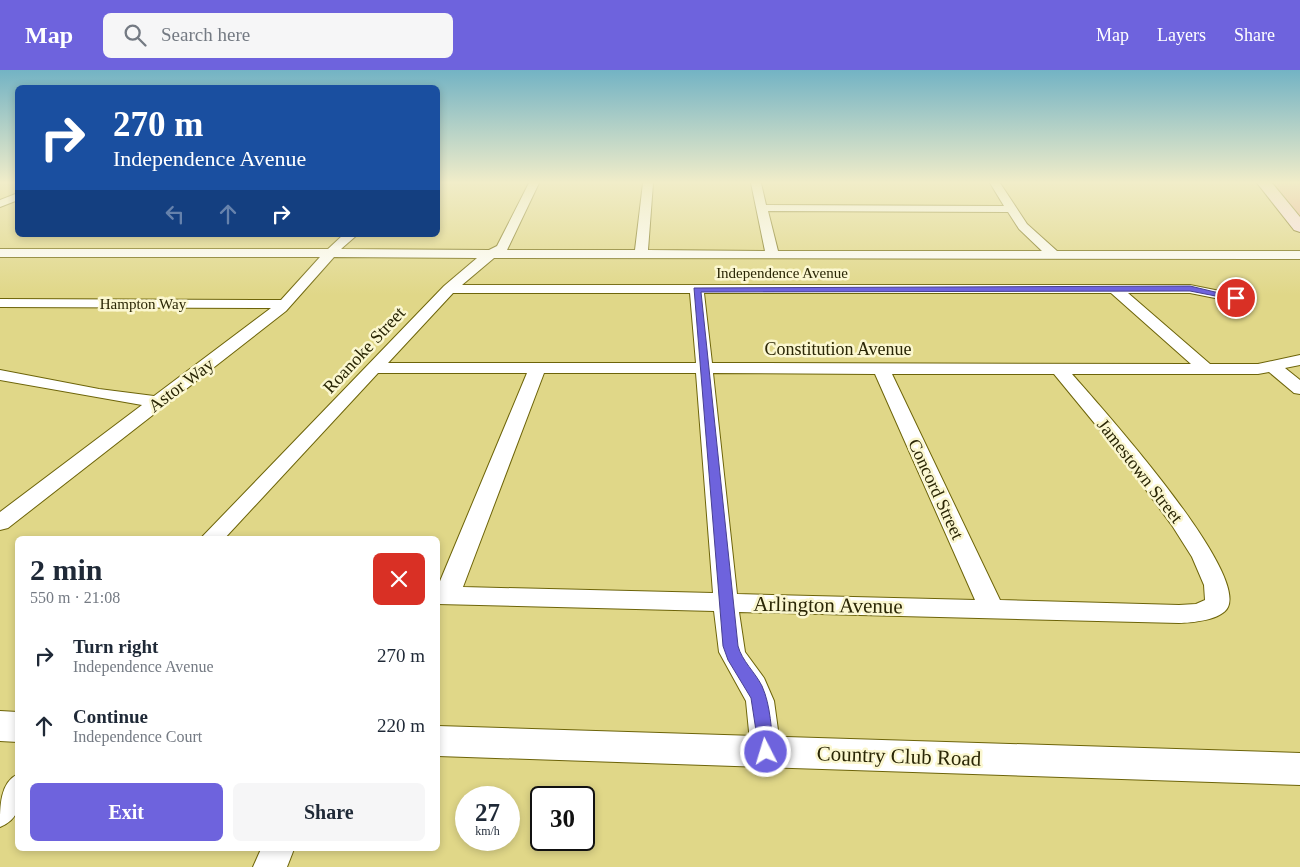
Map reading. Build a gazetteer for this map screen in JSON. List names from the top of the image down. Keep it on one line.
{"streets":{"street":["Independence Avenue","Hampton Way","Constitution Avenue","Roanoke Street","Astor Way","Jamestown Street","Concord Street","Arlington Avenue","Country Club Road"]},"crossings":[["Independence Avenue","Roanoke Street"],["Hampton Way","Astor Way"],["Constitution Avenue","Roanoke Street"],["Constitution Avenue","Jamestown Street"],["Constitution Avenue","Concord Street"],["Jamestown Street","Arlington Avenue"],["Concord Street","Arlington Avenue"]],"page":{"header":"Map","search":"Search here","nav":["Map","Layers","Share"],"turn":["270 m","Independence Avenue"],"heading":["2 min","550 m · 21:08"],"list":[{"name":"Turn right","note":"Independence Avenue","value":"270 m"},{"name":"Continue","note":"Independence Court","value":"220 m"}],"buttons":["Exit","Share"],"speed":"27 km/h","limit":"30"}}
